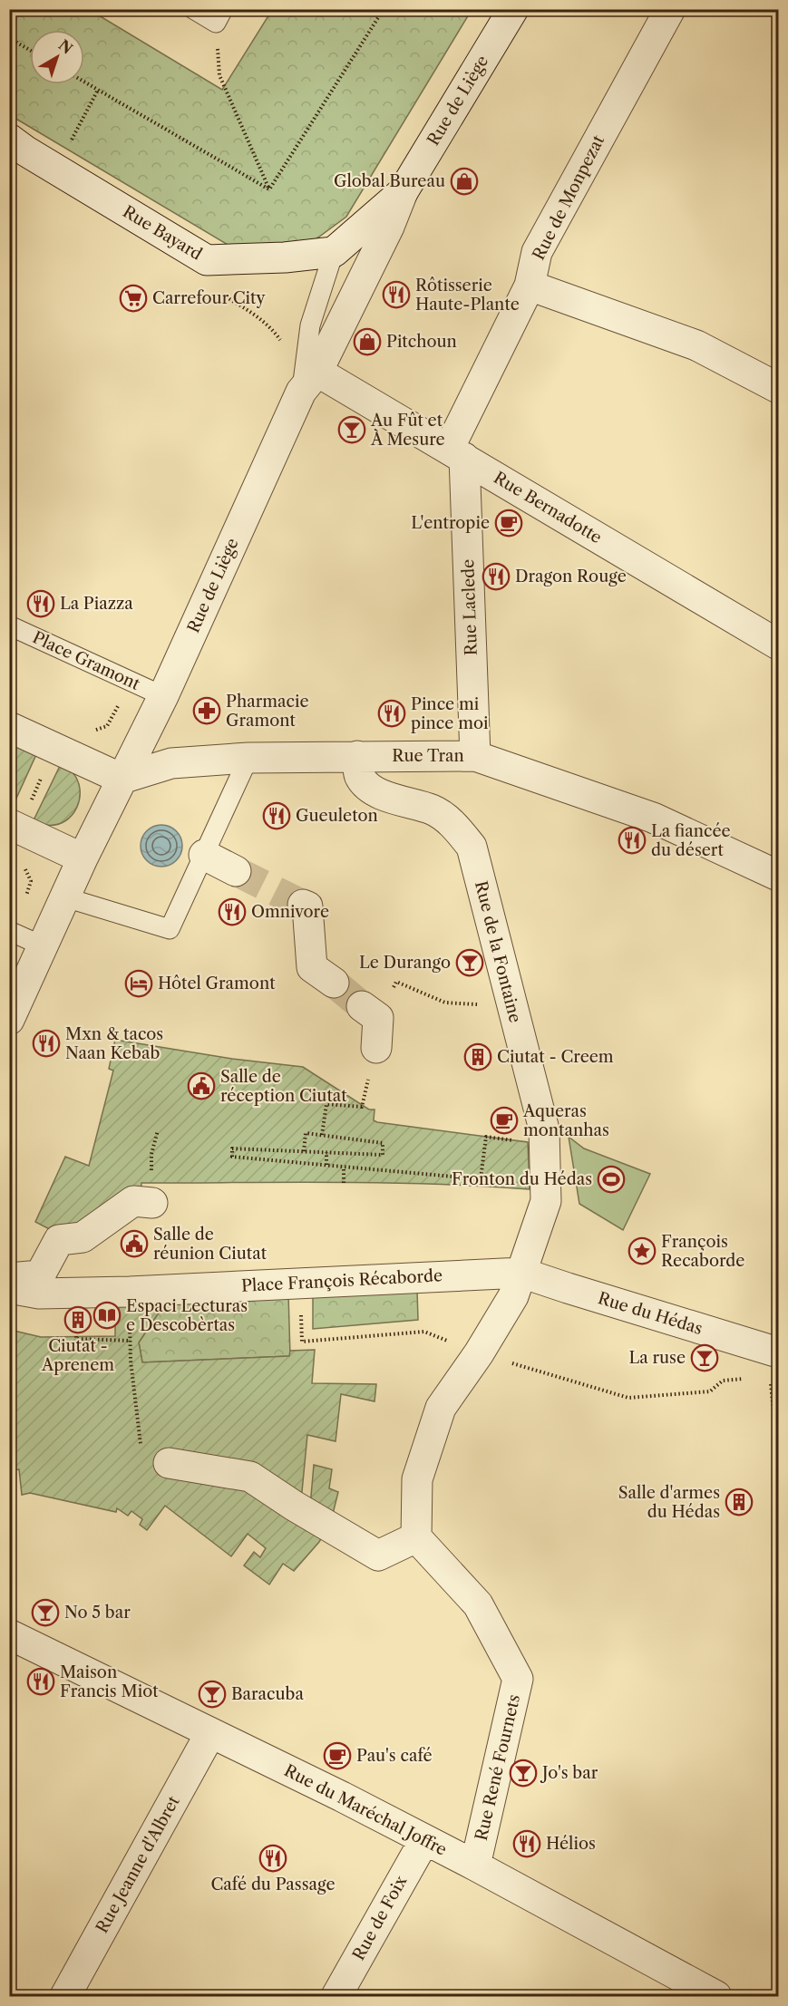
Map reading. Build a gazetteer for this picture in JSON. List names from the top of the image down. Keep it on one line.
{"streets":{"street":["Rue de Liège","Rue de Monpezat","Rue Bayard","Rue Bernadotte","Rue Laclede","Rue Tran","Rue de la Fontaine","Place François Récaborde","Rue du Hédas","Rue René Fournets","Rue du Maréchal Joffre","Rue Jeanne d'Albret","Rue de Foix"],"lane":["Place Gramont"]},"crossings":[["Rue de Liège","Rue Bayard"],["Rue de Liège","Rue Bernadotte"],["Rue de Liège","Place Gramont"],["Rue de Liège","Rue Tran"],["Rue de Monpezat","Rue Bernadotte"],["Rue de Monpezat","Rue Laclede"],["Rue Bernadotte","Rue Laclede"],["Rue Laclede","Rue Tran"],["Rue Tran","Rue de la Fontaine"],["Rue de la Fontaine","Place François Récaborde"],["Rue de la Fontaine","Rue du Hédas"],["Place François Récaborde","Rue du Hédas"],["Rue René Fournets","Rue du Maréchal Joffre"],["Rue du Maréchal Joffre","Rue Jeanne d'Albret"],["Rue du Maréchal Joffre","Rue de Foix"]],"places":{"shop":["Global Bureau","Pitchoun"],"restaurant":["Rôtisserie Haute-Plante","Dragon Rouge","La Piazza","Pince mi pince moi","Gueuleton","La fiancée du désert","Omnivore","Mxn & tacos Naan Kebab","Maison Francis Miot","Hélios","Café du Passage"],"supermarket":["Carrefour City"],"bar":["Au Fût et À Mesure","Le Durango","La ruse","No 5 bar","Baracuba","Jo's bar"],"cafe":["L'entropie","Aqueras montanhas","Pau's café"],"pharmacy":["Pharmacie Gramont"],"hotel":["Hôtel Gramont"],"building":["Ciutat - Creem","Ciutat - Aprenem","Salle d'armes du Hédas"],"public building":["Salle de réception Ciutat","Salle de réunion Ciutat"],"sports":["Fronton du Hédas"],"place":["François Recaborde"],"library":["Espaci Lecturas e Descobèrtas"]},"north":"top right"}
